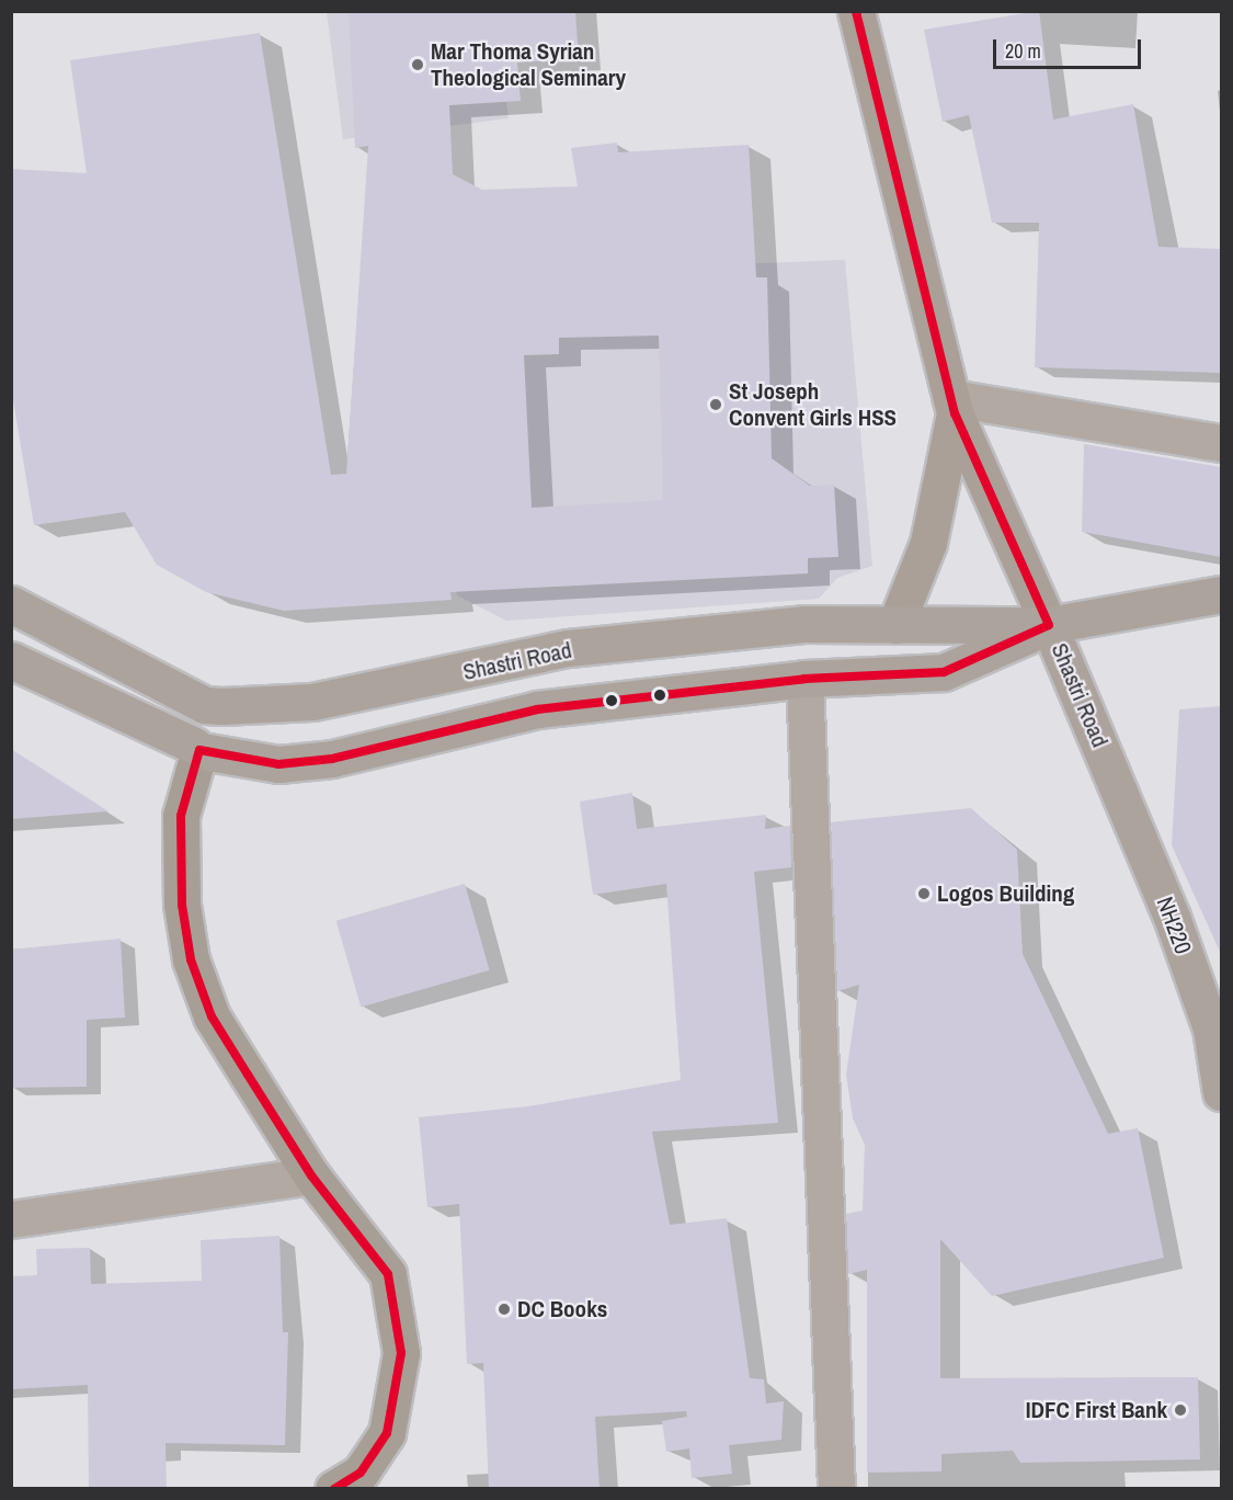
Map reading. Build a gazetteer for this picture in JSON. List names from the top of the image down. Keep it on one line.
{"streets":{"highway":["Shastri Road","NH220"]},"crossings":[["Shastri Road","NH220"]],"places":["Mar Thoma Syrian Theological Seminary","St Joseph Convent Girls HSS","Logos Building","DC Books","IDFC First Bank"],"scale_bar":"20 m"}
